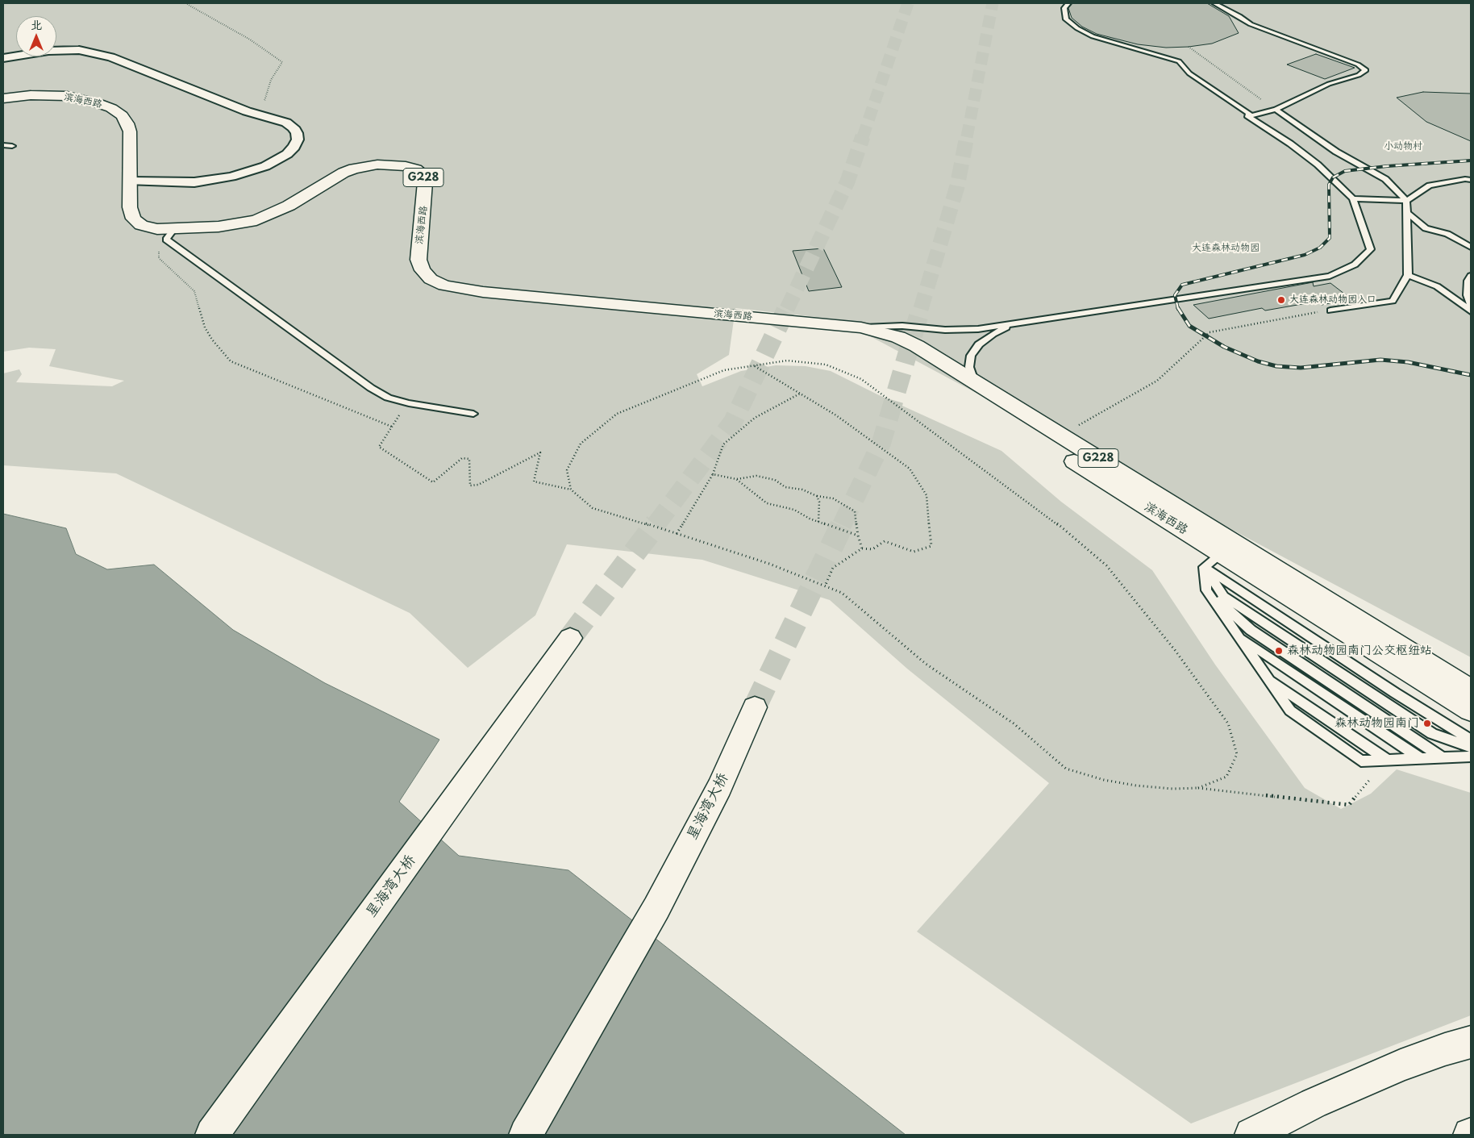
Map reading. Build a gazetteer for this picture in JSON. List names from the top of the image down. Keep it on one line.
{"streets":{"highway":["滨海西路","G228","星海湾大桥"]},"parks":["小动物村","大连森林动物园"],"places":["大连森林动物园入口","森林动物园南门公交枢纽站","森林动物园南门"],"north":"top"}
